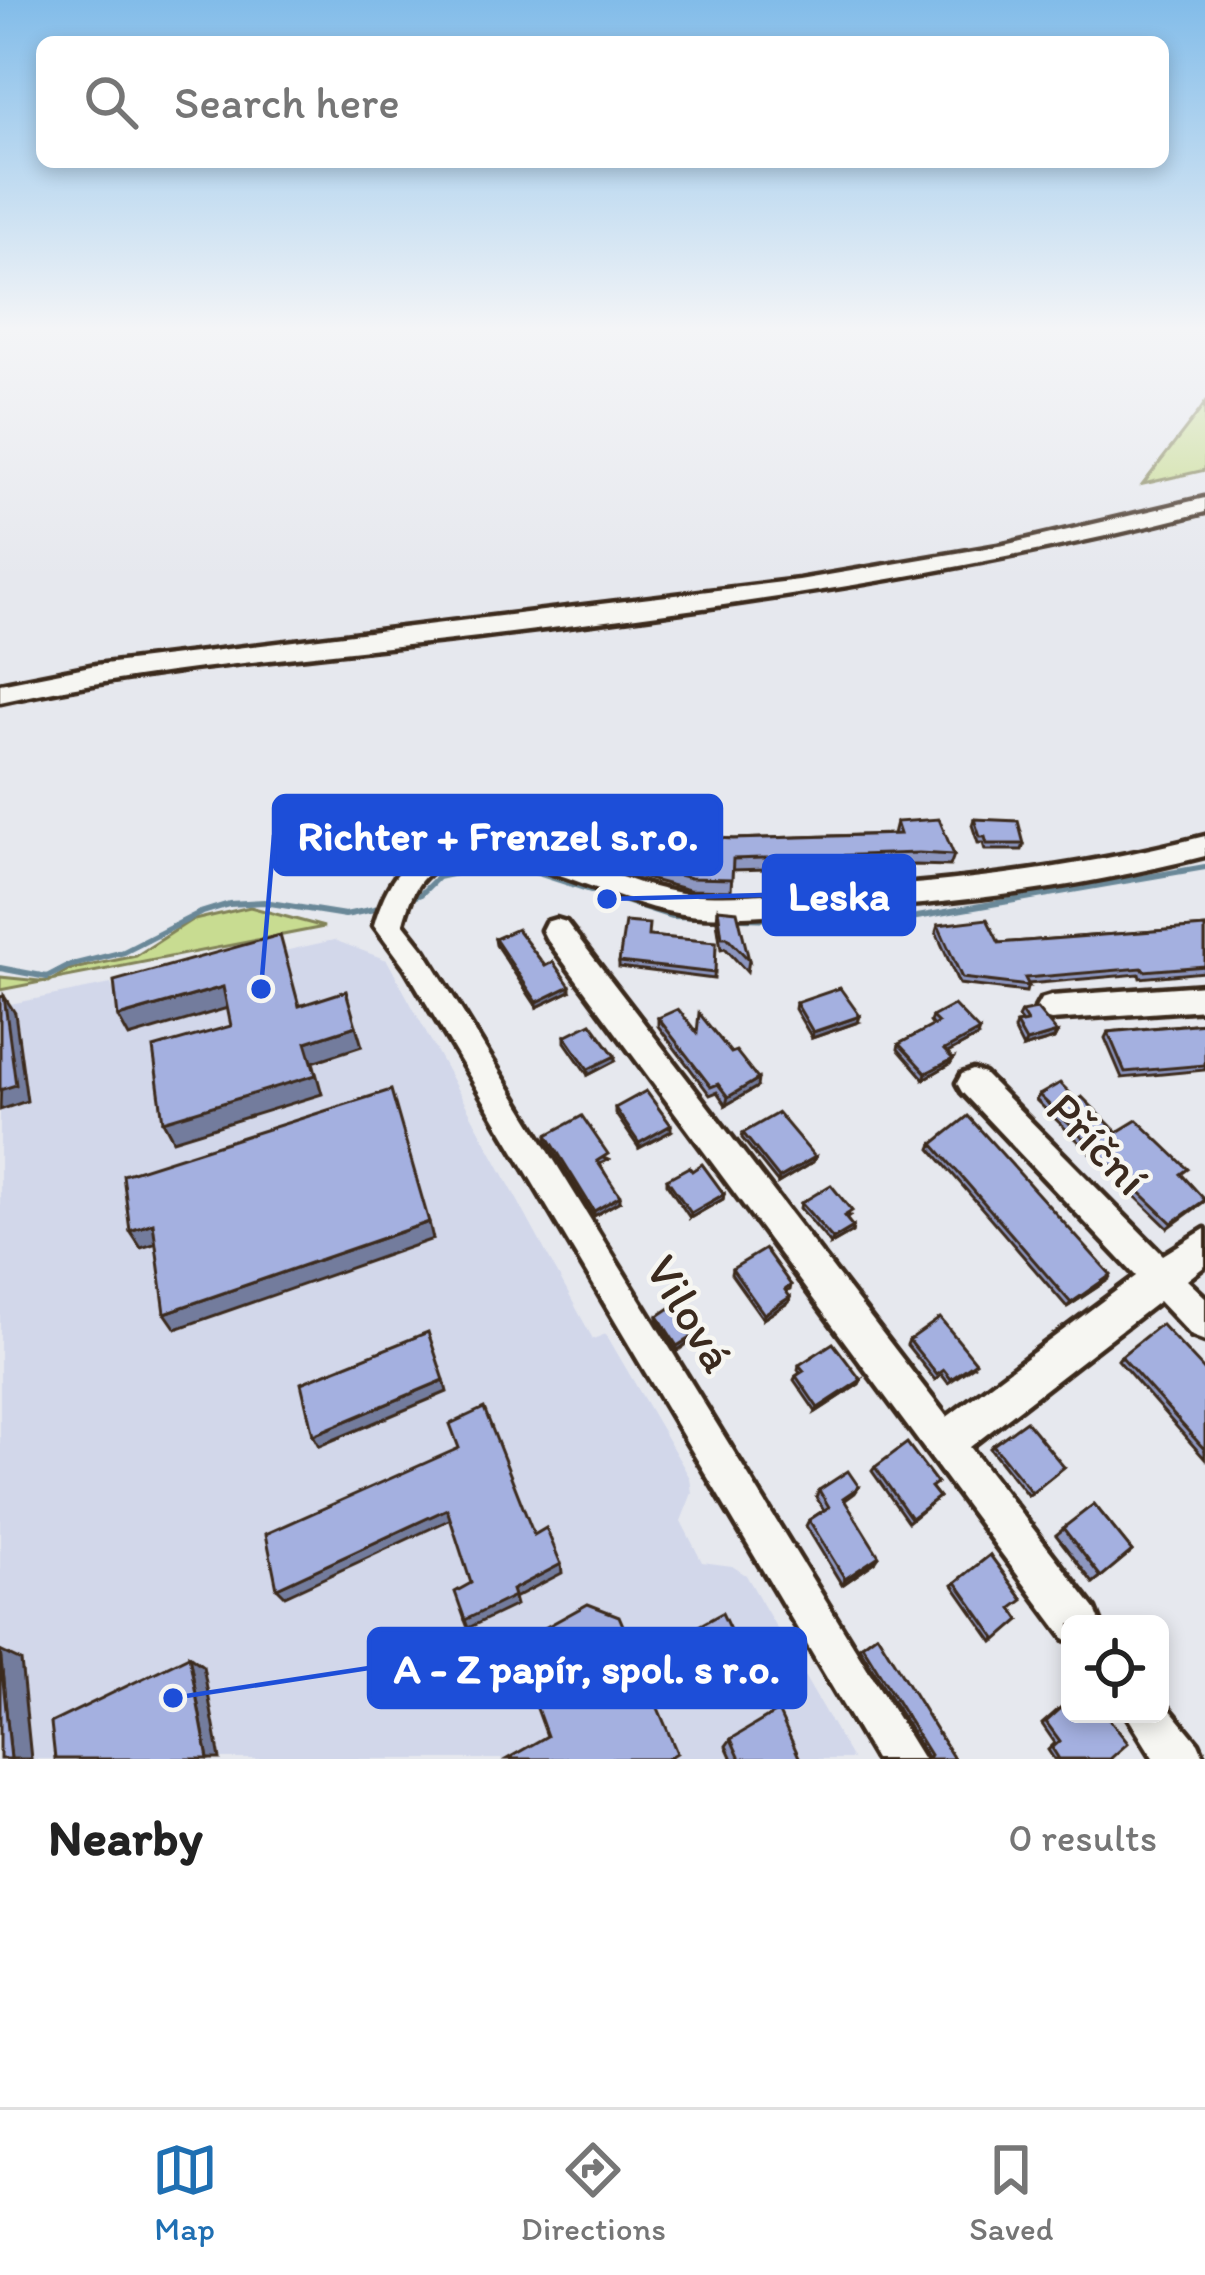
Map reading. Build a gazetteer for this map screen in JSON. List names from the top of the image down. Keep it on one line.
{"streets":{"street":["Příční","Vilová"]},"places":["Leska","Richter + Frenzel s.r.o.","A - Z papír, spol. s r.o."],"page":{"search":"Search here","heading":["Nearby","0 results"],"nav":["Map","Directions","Saved"]}}
